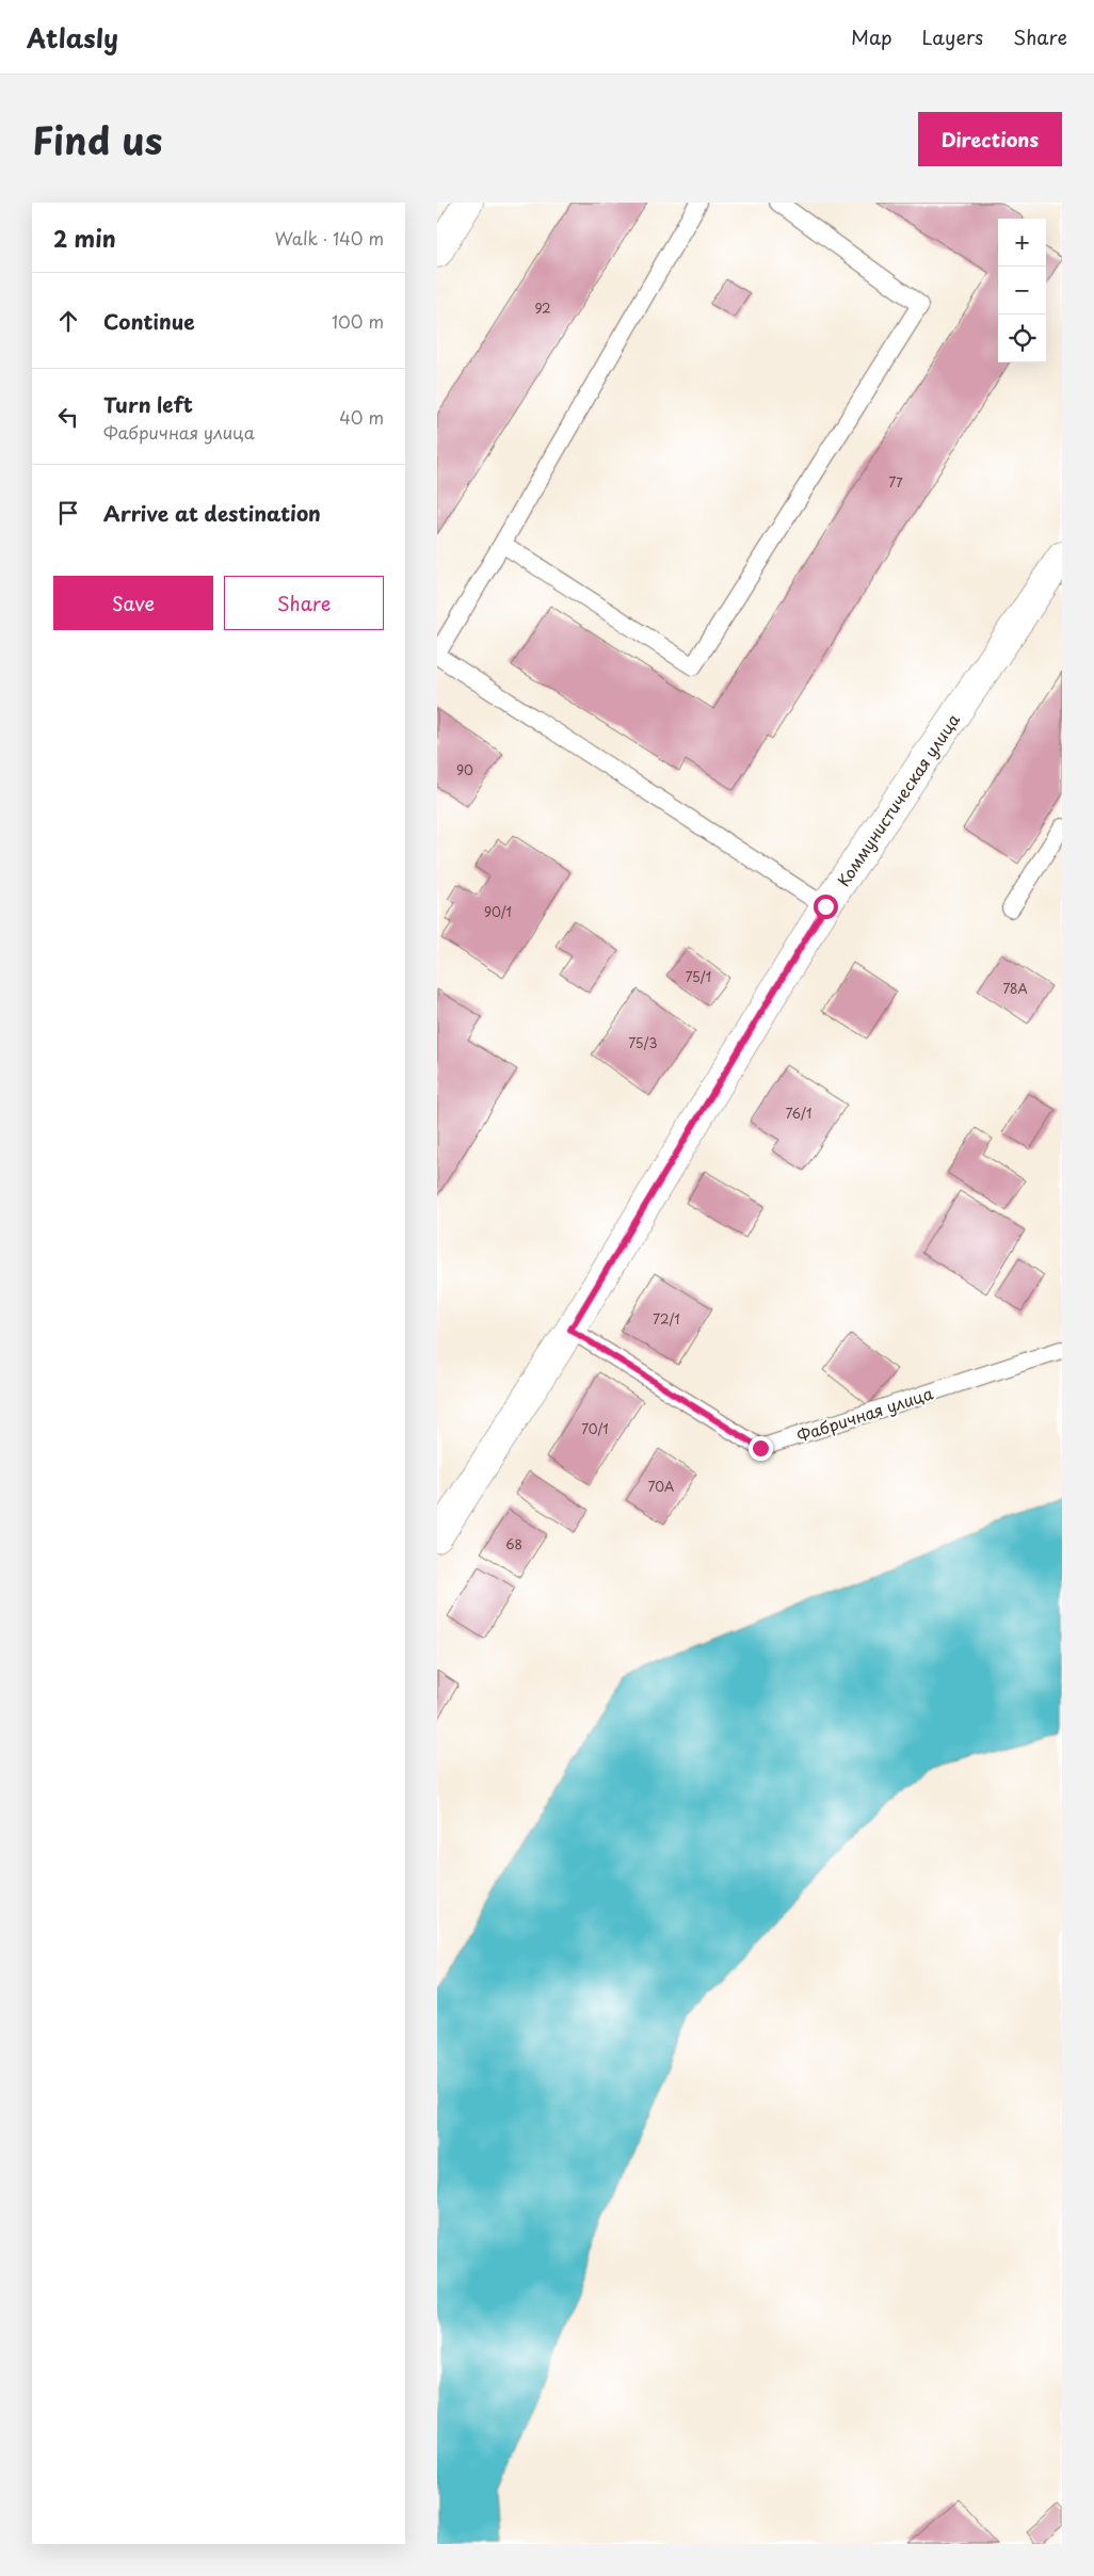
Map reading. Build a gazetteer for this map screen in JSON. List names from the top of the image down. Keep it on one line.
{"streets":{"street":["Коммунистическая улица"],"lane":["Фабричная улица"]},"crossings":[["Коммунистическая улица","Фабричная улица"]],"house_numbers":["92","77","90","90/1","75/1","78А","75/3","76/1","72/1","70/1","70А","68"],"page":{"header":"Atlasly","nav":["Map","Layers","Share"],"title":"Find us","buttons":["Directions",["Save","Share"]],"heading":["2 min","Walk · 140 m"],"map_buttons":["+","−"],"list":[["Continue","100 m"],["Turn left","Фабричная улица","40 m"],"Arrive at destination"]}}
